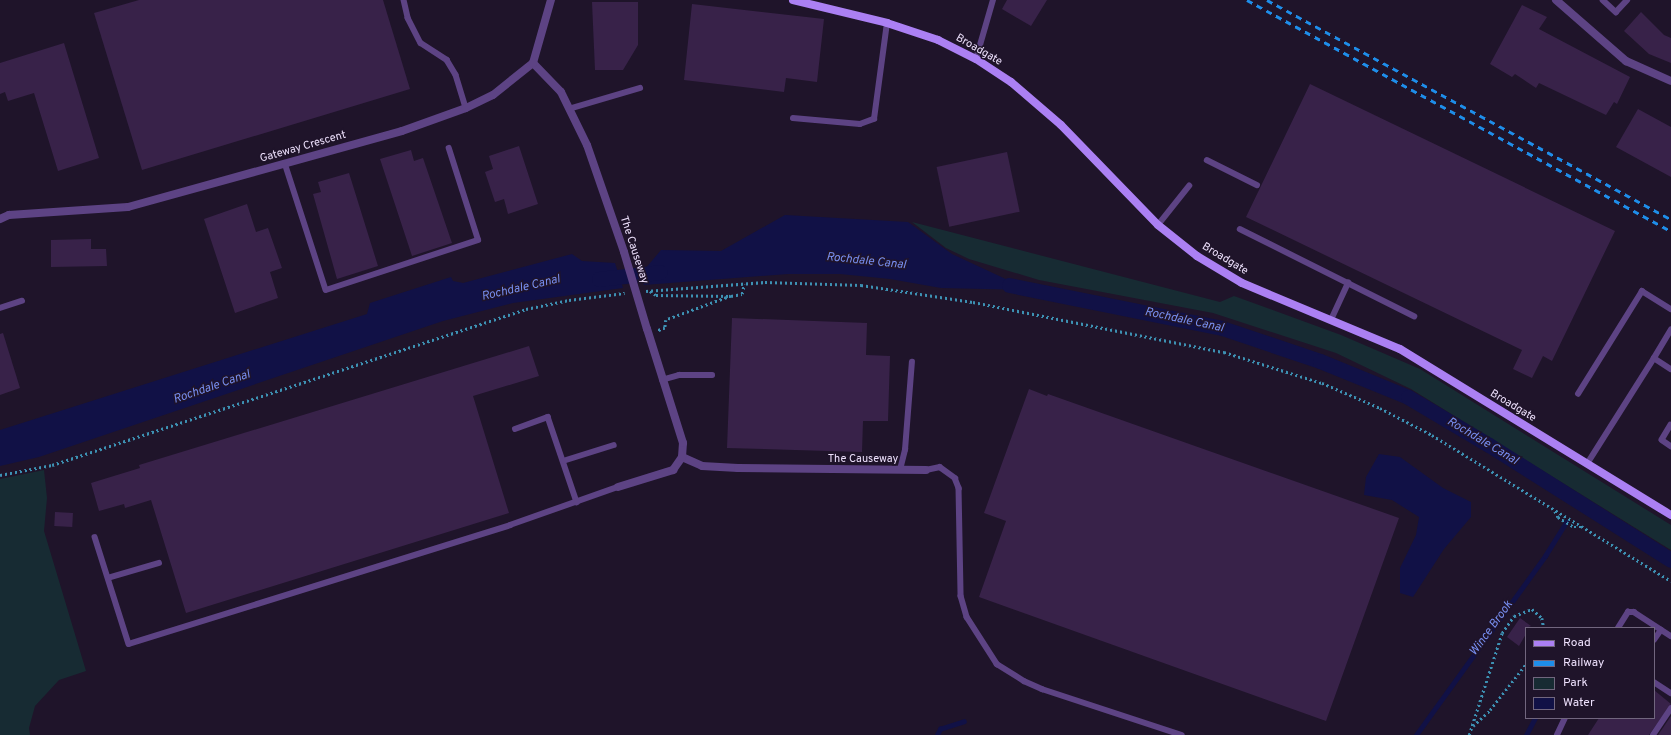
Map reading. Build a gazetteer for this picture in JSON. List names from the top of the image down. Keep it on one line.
{"streets":{"street":["Broadgate","Gateway Crescent","The Causeway"]},"crossings":[["Gateway Crescent","The Causeway"]],"water":["Rochdale Canal","Wince Brook"],"legend":["Road","Railway","Park","Water"]}
